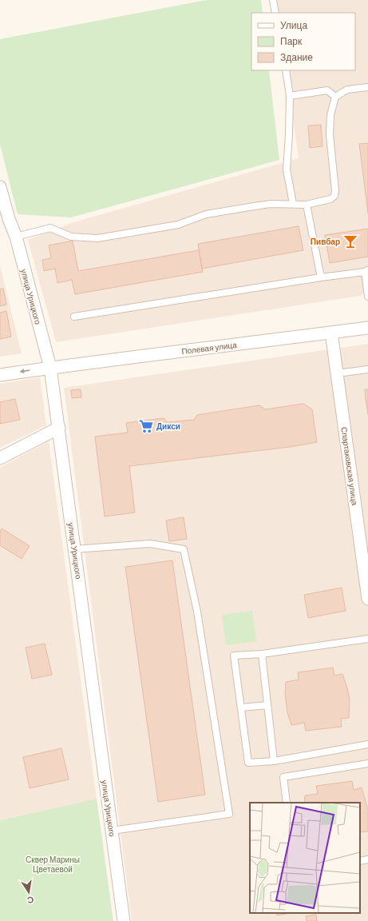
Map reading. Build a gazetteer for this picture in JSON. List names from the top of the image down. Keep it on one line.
{"streets":{"street":["улица Урицкого","Полевая улица","Спартаковская улица"]},"crossings":[["улица Урицкого","Полевая улица"],["Полевая улица","Спартаковская улица"]],"parks":["Сквер Марины Цветаевой"],"places":{"bar":["Пивбар"],"supermarket":["Дикси"]},"legend":["Улица","Парк","Здание"],"north":"bottom"}
